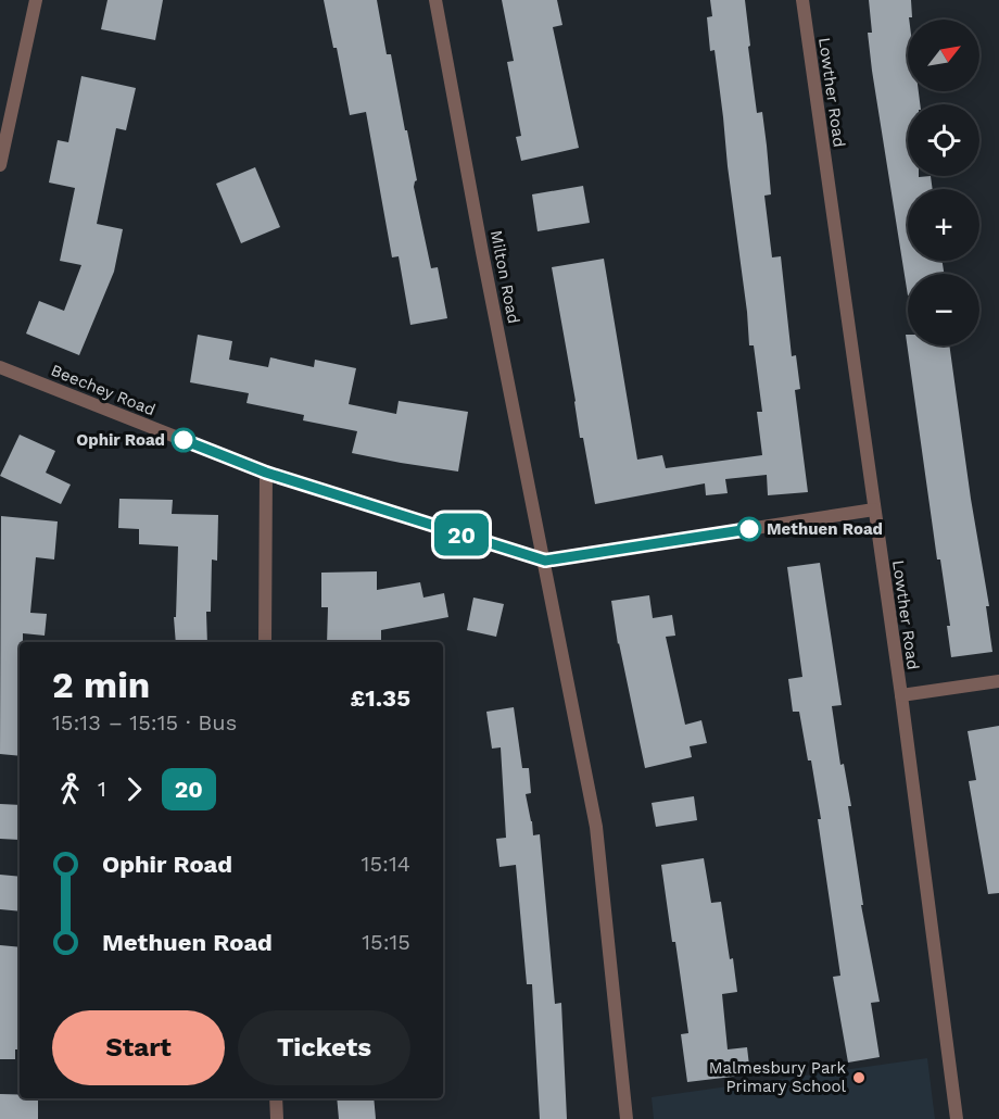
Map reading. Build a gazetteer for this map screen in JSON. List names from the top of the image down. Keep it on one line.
{"streets":{"street":["Lowther Road","Milton Road","Beechey Road"]},"crossings":[["Lowther Road","Beechey Road"],["Milton Road","Beechey Road"]],"places":["Ophir Road","Methuen Road","Malmesbury Park Primary School"],"lines":["bus line 20"],"north":"top right","page":{"on_map":"20","map_buttons":["+","−"],"heading":["2 min","15:13 – 15:15 · Bus","£1.35"],"legs":["1","20"],"list":[{"name":"Ophir Road","value":"15:14"},{"name":"Methuen Road","value":"15:15"}],"buttons":["Start","Tickets"]}}
